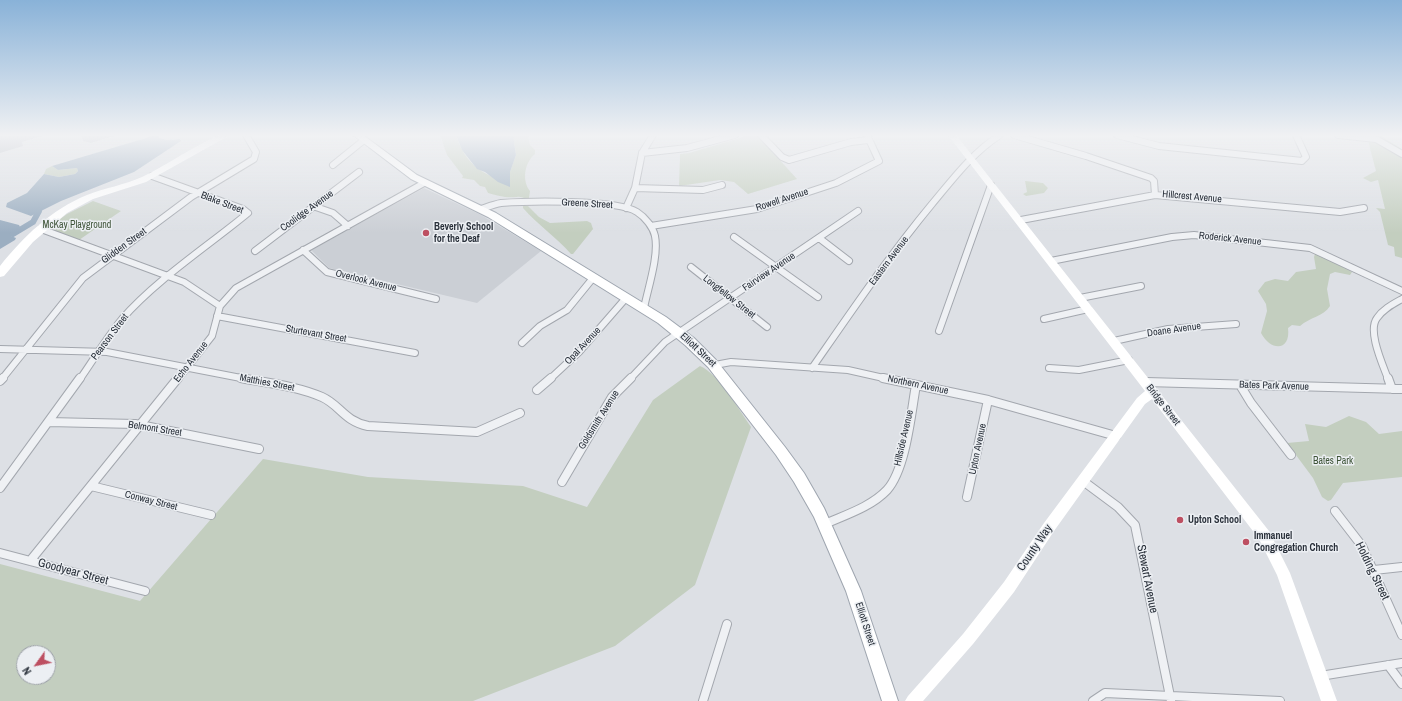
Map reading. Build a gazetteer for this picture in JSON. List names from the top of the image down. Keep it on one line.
{"streets":{"main road":["Elliott Street","Bridge Street","County Way"],"street":["Hillcrest Avenue","Rowell Avenue","Blake Street","Greene Street","Coolidge Avenue","Roderick Avenue","Glidden Street","Eastern Avenue","Fairview Avenue","Overlook Avenue","Longfellow Street","Doane Avenue","Sturtevant Street","Pearson Street","Opal Avenue","Echo Avenue","Matthies Street","Northern Avenue","Bates Park Avenue","Goldsmith Avenue","Belmont Street","Hillside Avenue","Upton Avenue","Conway Street","Holding Street","Goodyear Street","Stewart Avenue"]},"crossings":[["Hillcrest Avenue","Bridge Street"],["Rowell Avenue","Greene Street"],["Blake Street","Glidden Street"],["Blake Street","Pearson Street"],["Greene Street","Elliott Street"],["Roderick Avenue","Bridge Street"],["Glidden Street","Matthies Street"],["Eastern Avenue","Northern Avenue"],["Fairview Avenue","Longfellow Street"],["Fairview Avenue","Elliott Street"],["Fairview Avenue","Goldsmith Avenue"],["Overlook Avenue","Echo Avenue"],["Doane Avenue","Bridge Street"],["Sturtevant Street","Echo Avenue"],["Pearson Street","Matthies Street"],["Pearson Street","Belmont Street"],["Opal Avenue","Elliott Street"],["Elliott Street","Echo Avenue"],["Elliott Street","Northern Avenue"],["Elliott Street","Goldsmith Avenue"],["Elliott Street","Hillside Avenue"],["Echo Avenue","Matthies Street"],["Echo Avenue","Belmont Street"],["Echo Avenue","Conway Street"],["Echo Avenue","Goodyear Street"],["Northern Avenue","Hillside Avenue"],["Northern Avenue","Upton Avenue"],["Northern Avenue","County Way"],["Bates Park Avenue","Bridge Street"],["Bates Park Avenue","County Way"],["Bridge Street","County Way"],["County Way","Stewart Avenue"]],"parks":["McKay Playground","Bates Park"],"places":["Beverly School for the Deaf","Upton School","Immanuel Congregation Church"],"north":"bottom left"}
